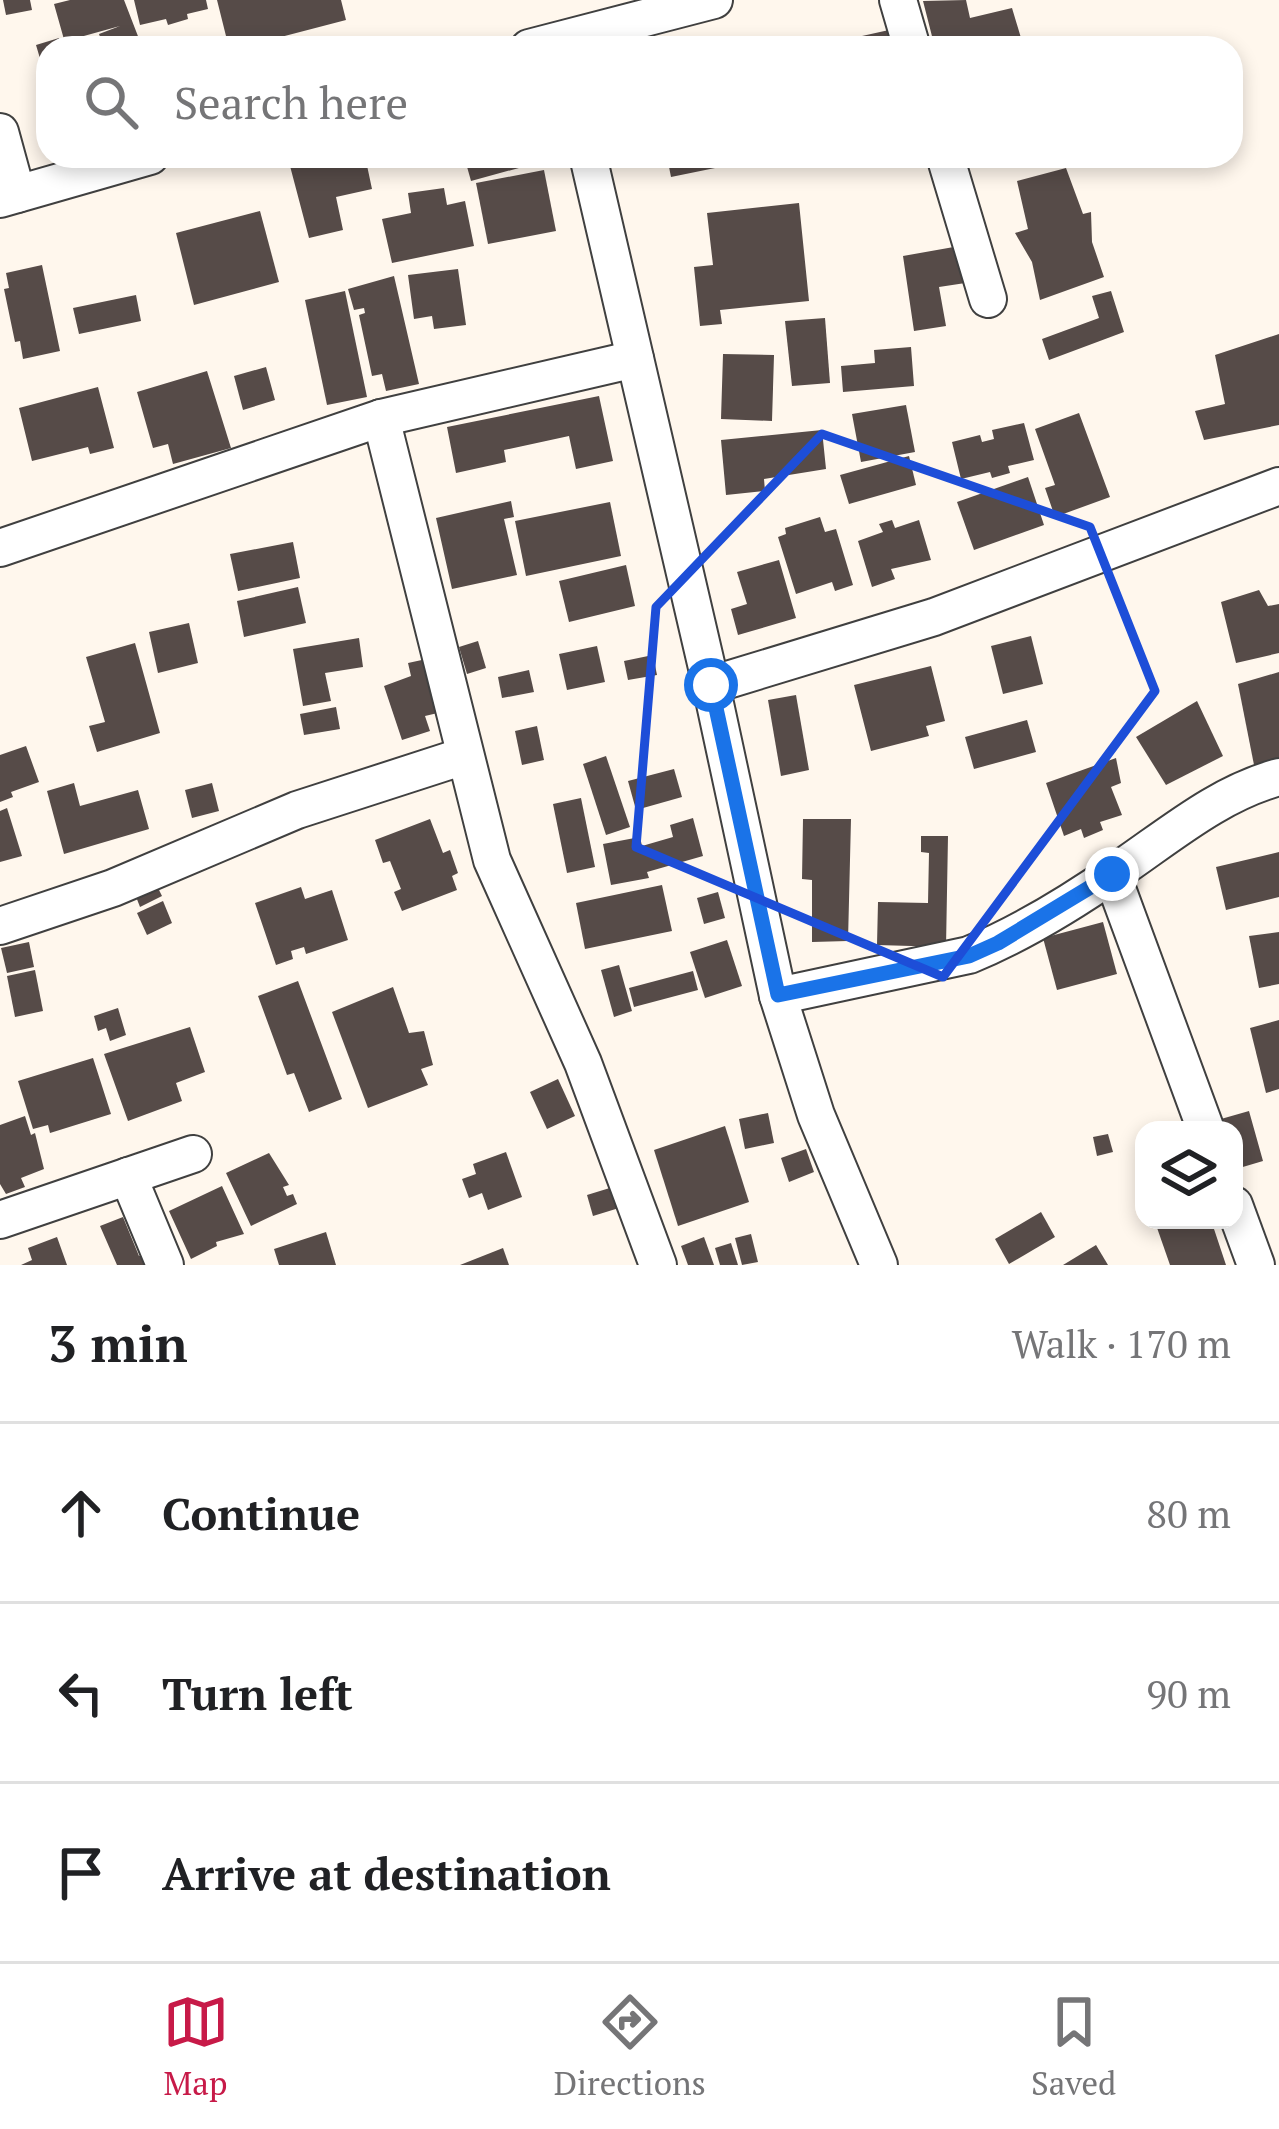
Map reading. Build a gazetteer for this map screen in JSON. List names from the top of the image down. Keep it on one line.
{"page":{"search":"Search here","heading":["3 min","Walk · 170 m"],"list":[["Continue","80 m"],["Turn left","90 m"],"Arrive at destination"],"nav":["Map","Directions","Saved"]}}
